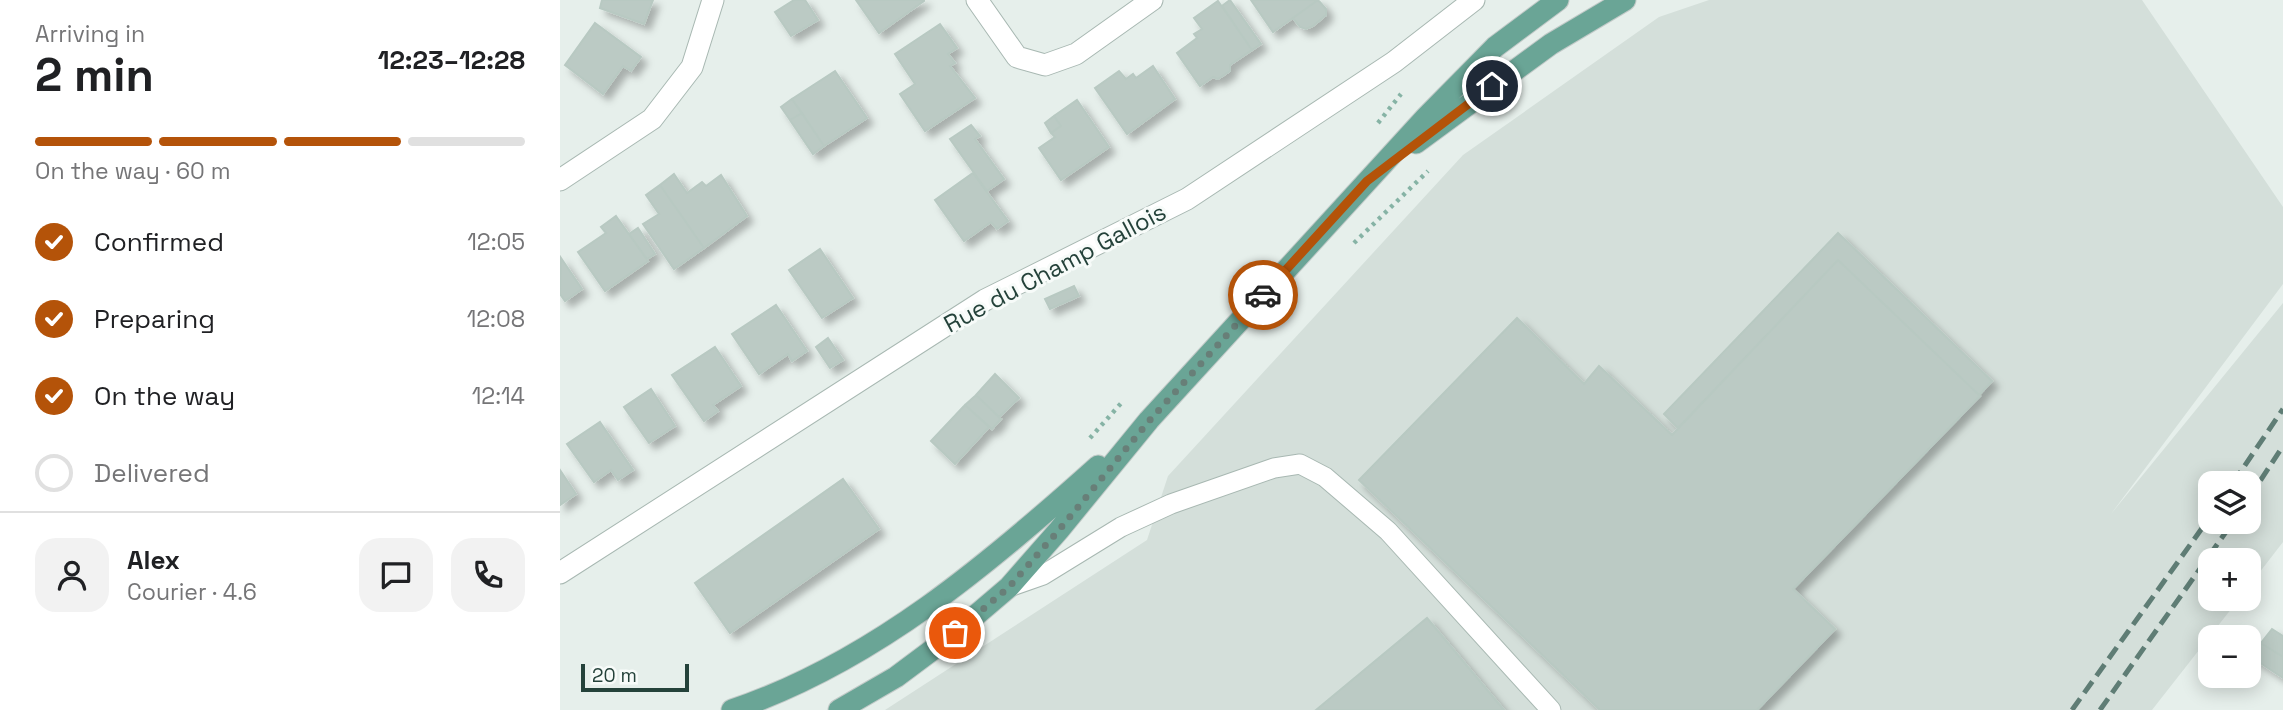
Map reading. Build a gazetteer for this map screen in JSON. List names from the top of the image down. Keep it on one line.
{"streets":{"street":["Rue du Champ Gallois"]},"scale_bar":"20 m","page":{"heading":["2 min","Arriving in","12:23–12:28"],"panel":["Alex","Courier · 4.6"],"bar":"On the way · 60 m","list":[["Confirmed","12:05"],["Preparing","12:08"],["On the way","12:14"],"Delivered"],"map_buttons":["+","−"],"scale":"20 m"}}
